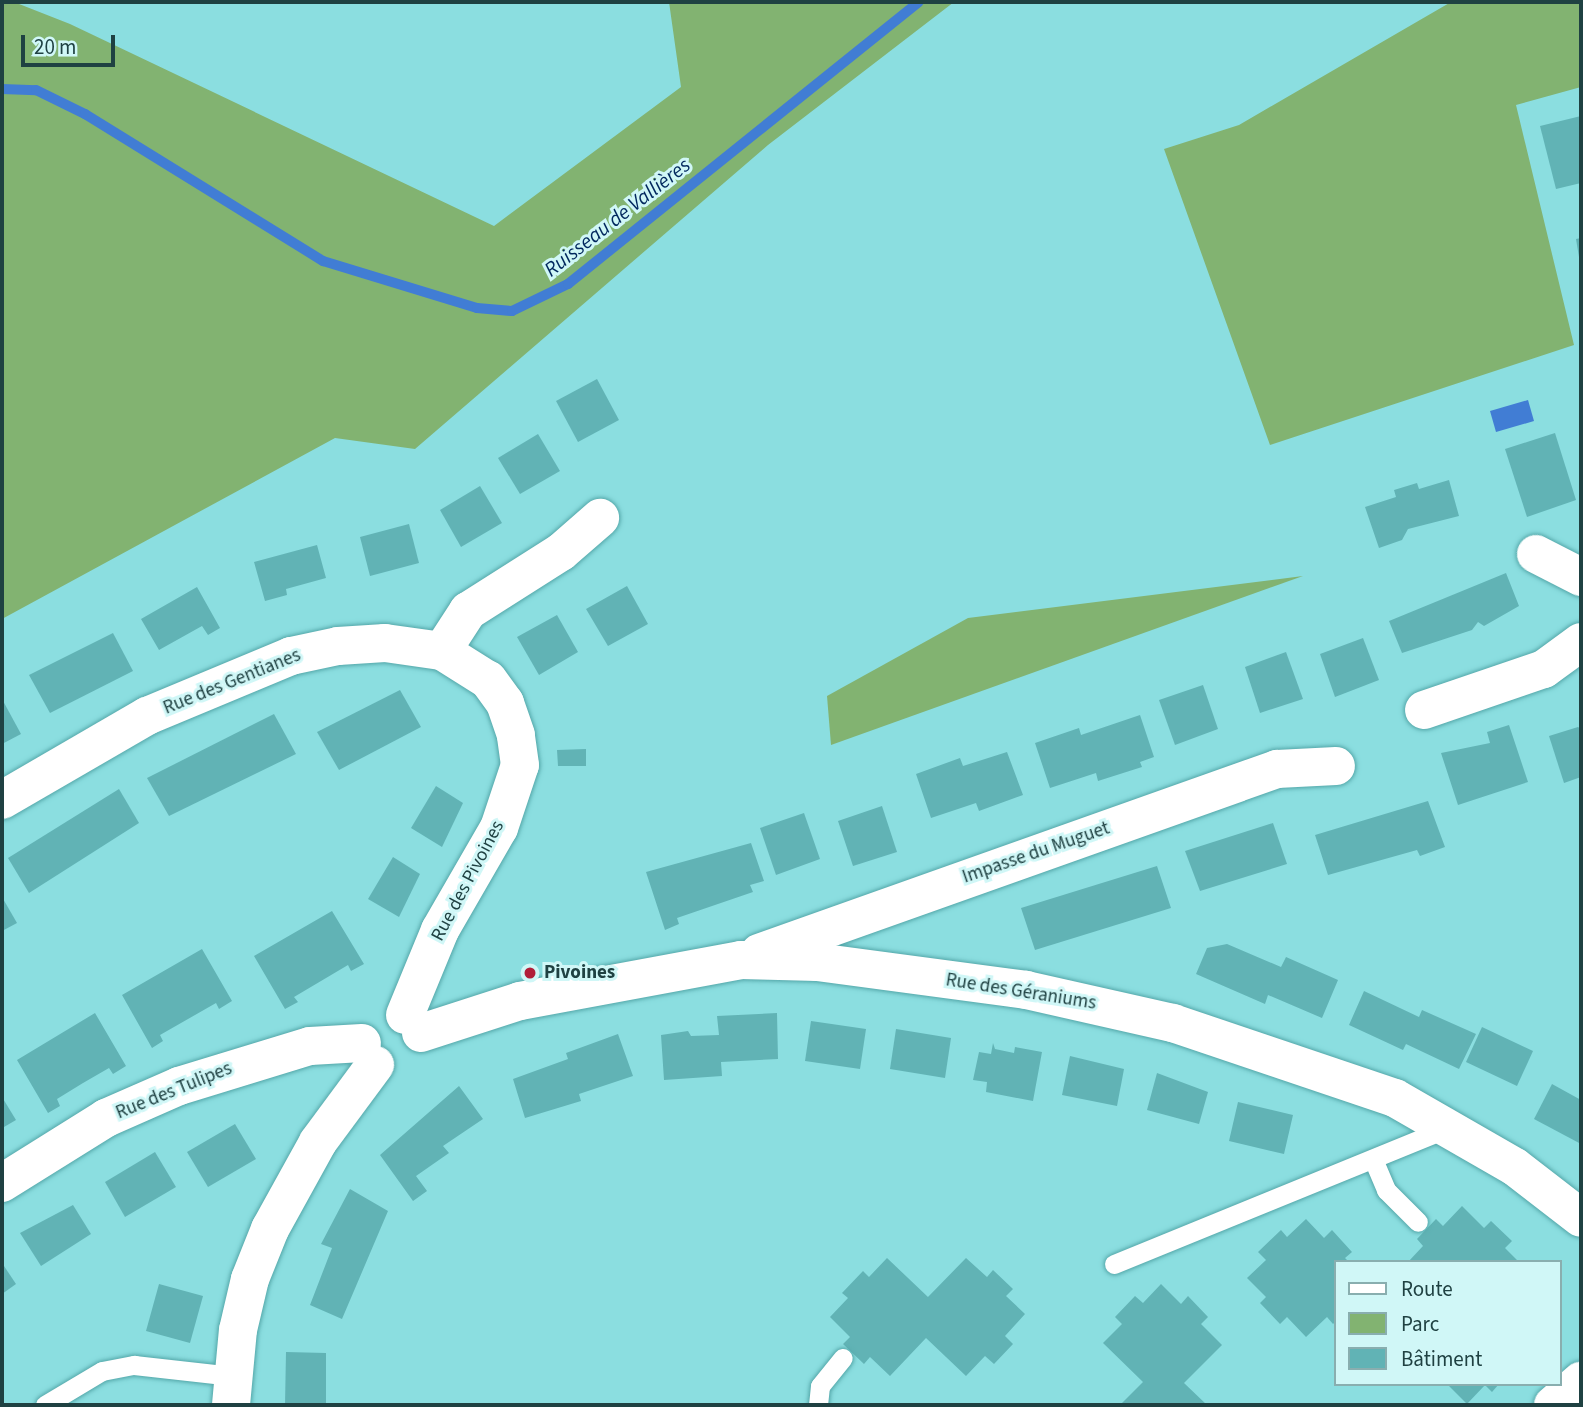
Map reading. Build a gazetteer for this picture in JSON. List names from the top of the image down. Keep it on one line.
{"streets":{"street":["Rue des Gentianes","Impasse du Muguet","Rue des Pivoines","Rue des Géraniums","Rue des Tulipes"]},"crossings":[["Rue des Gentianes","Rue des Pivoines"],["Impasse du Muguet","Rue des Géraniums"],["Rue des Pivoines","Rue des Géraniums"],["Rue des Géraniums","Rue des Tulipes"]],"water":["Ruisseau de Vallières"],"places":["Pivoines"],"legend":["Route","Parc","Bâtiment"],"scale_bar":"20 m"}
